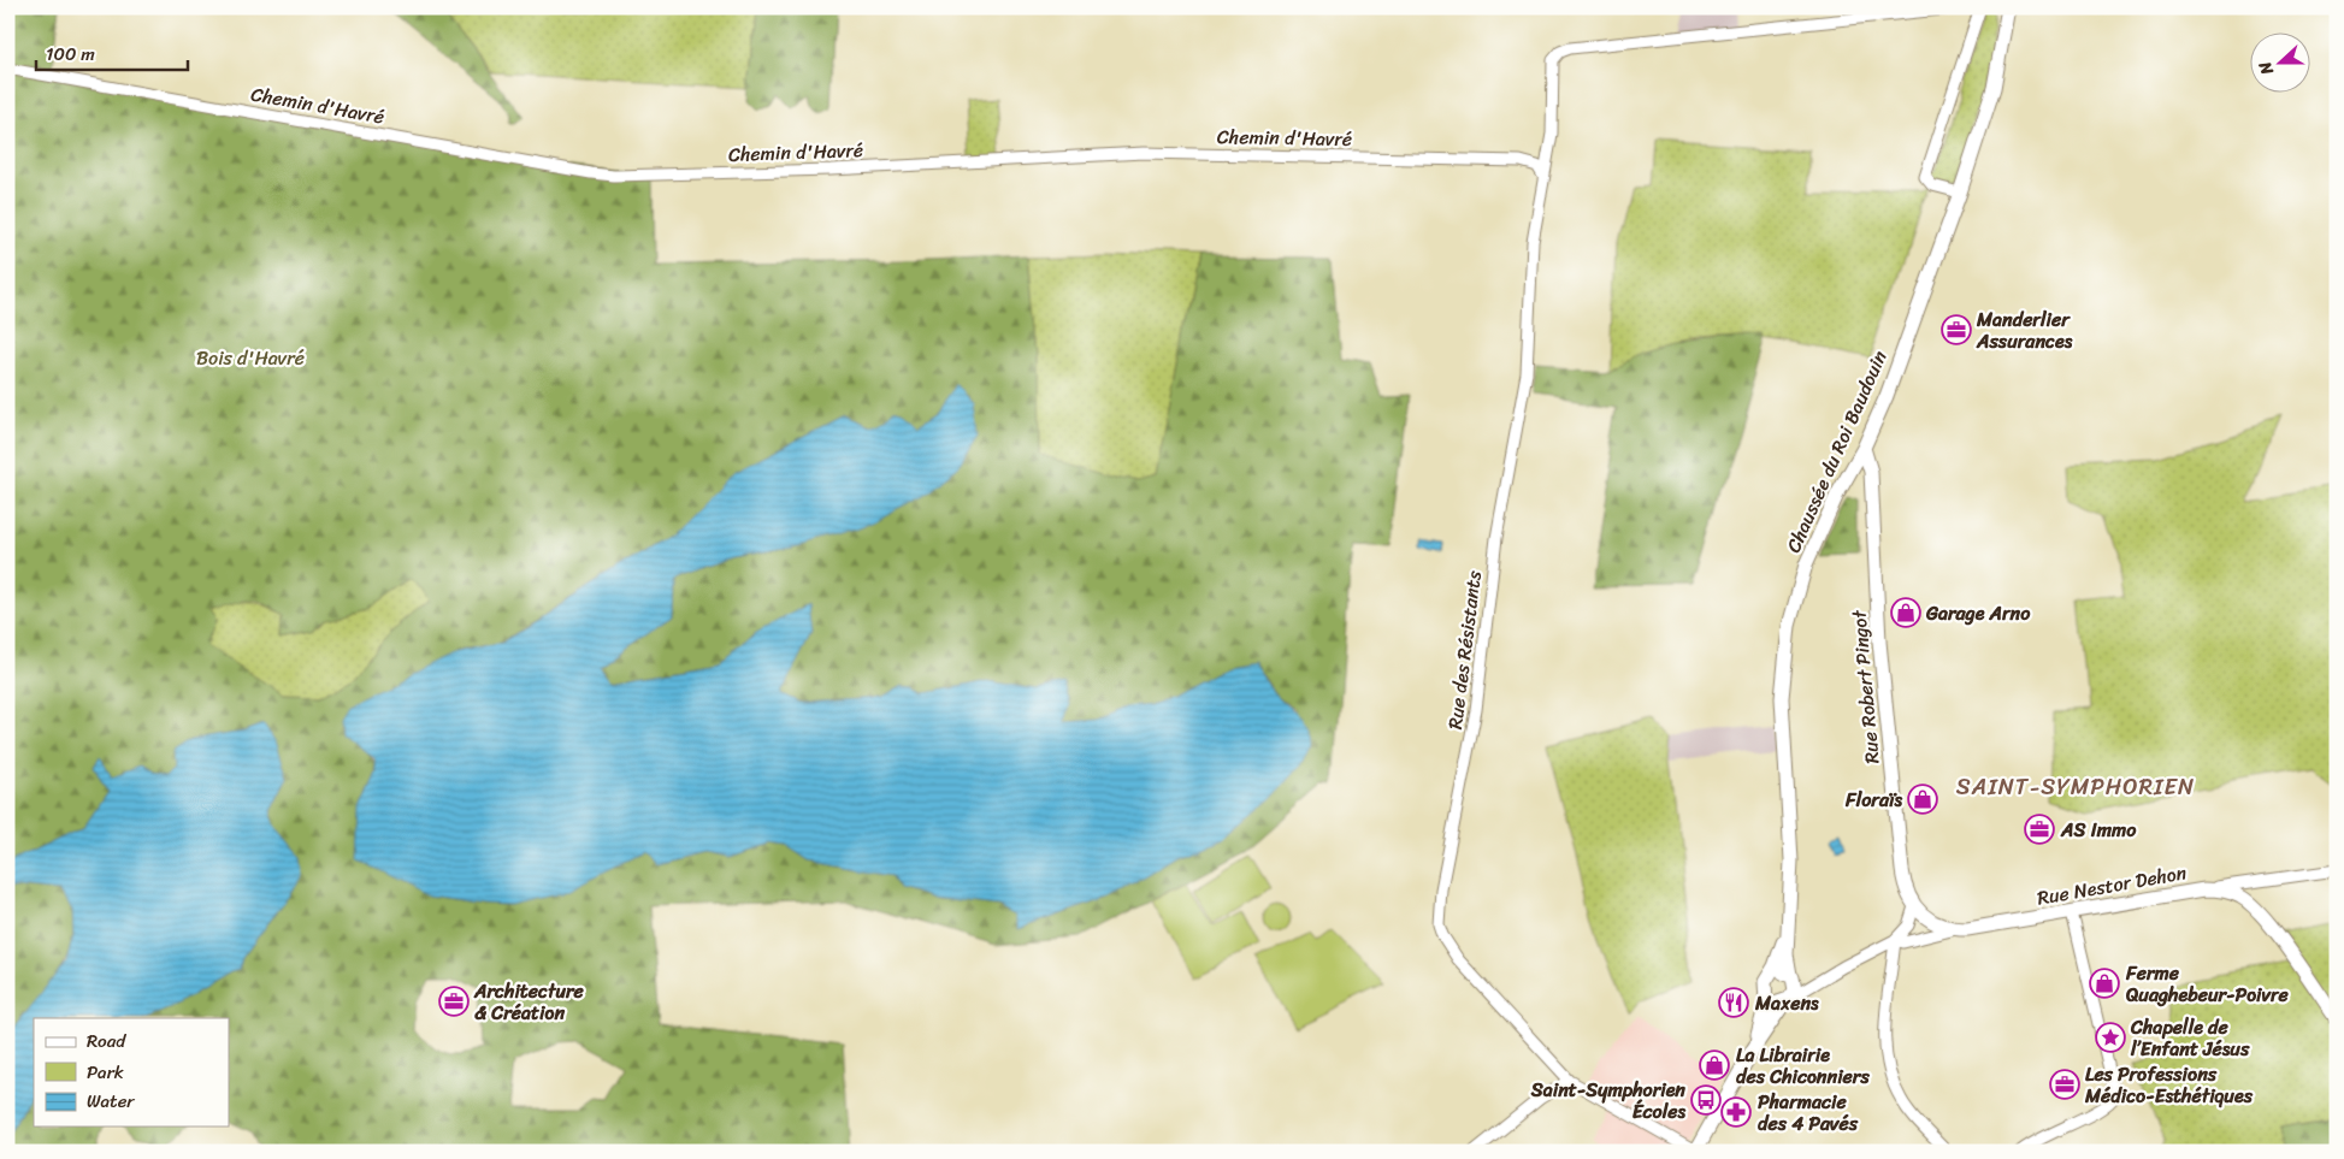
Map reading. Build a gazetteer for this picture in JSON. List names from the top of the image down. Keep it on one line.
{"streets":{"main road":["Chaussée du Roi Baudouin","Rue Robert Pingot","Rue Nestor Dehon"],"street":["Chemin d'Havré","Rue des Résistants"]},"crossings":[["Chemin d'Havré","Rue des Résistants"],["Chaussée du Roi Baudouin","Rue Robert Pingot"],["Chaussée du Roi Baudouin","Rue Nestor Dehon"],["Rue Robert Pingot","Rue Nestor Dehon"]],"districts":["SAINT-SYMPHORIEN"],"parks":["Bois d'Havré"],"places":{"office":["Manderlier Assurances","AS Immo","Architecture & Création","Les Professions Médico-Esthétiques"],"shop":["Garage Arno","Floraïs","Ferme Quaghebeur-Poivre","La Librairie des Chiconniers"],"restaurant":["Maxens"],"place":["Chapelle de l’Enfant Jésus"],"bus stop":["Saint-Symphorien Écoles"],"pharmacy":["Pharmacie des 4 Pavés"]},"legend":["Road","Park","Water"],"scale_bar":"100 m","north":"left"}
